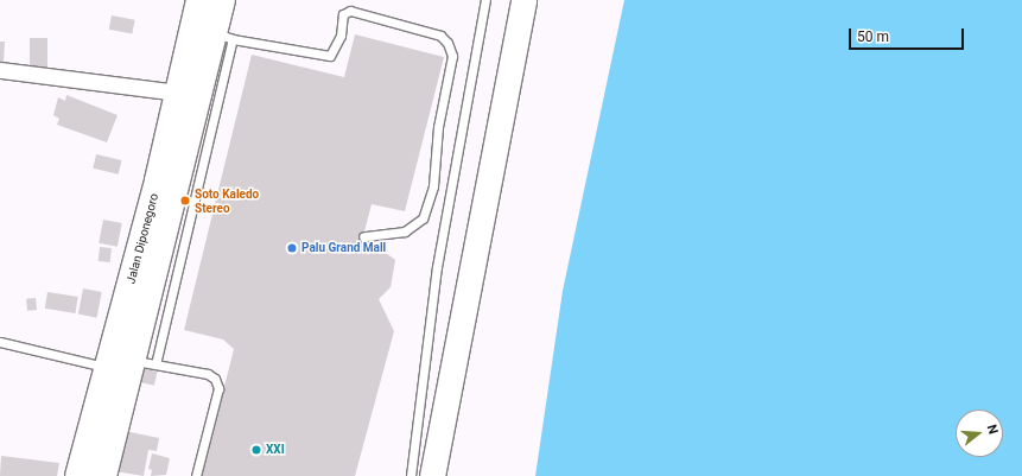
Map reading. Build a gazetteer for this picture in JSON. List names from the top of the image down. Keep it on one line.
{"streets":{"highway":["Jalan Diponegoro"]},"places":["Soto Kaledo Stereo","Palu Grand Mall","XXI"],"scale_bar":"50 m","north":"right"}
